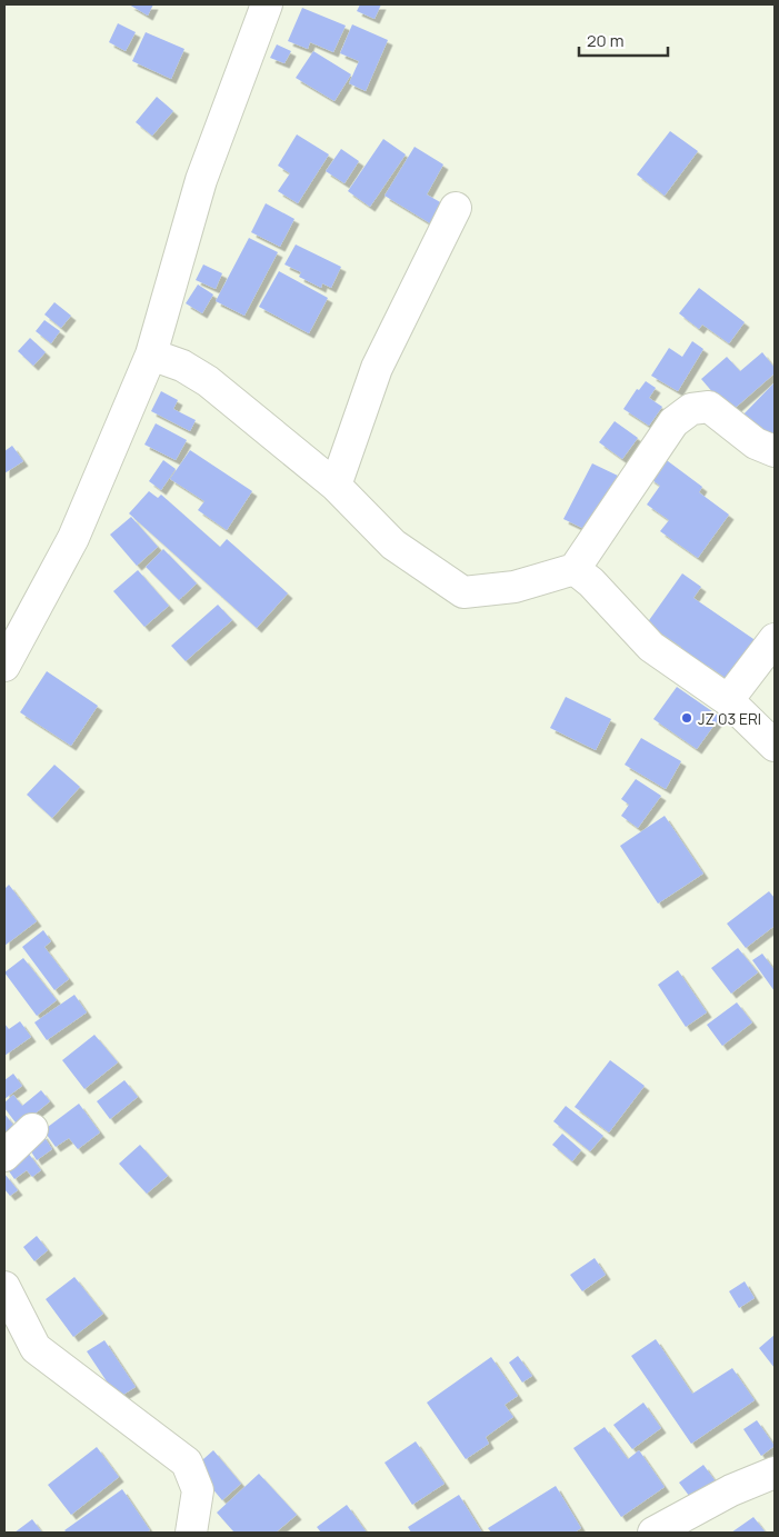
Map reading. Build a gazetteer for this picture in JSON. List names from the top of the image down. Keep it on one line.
{"places":["JZ 03 ERI"],"scale_bar":"20 m"}
